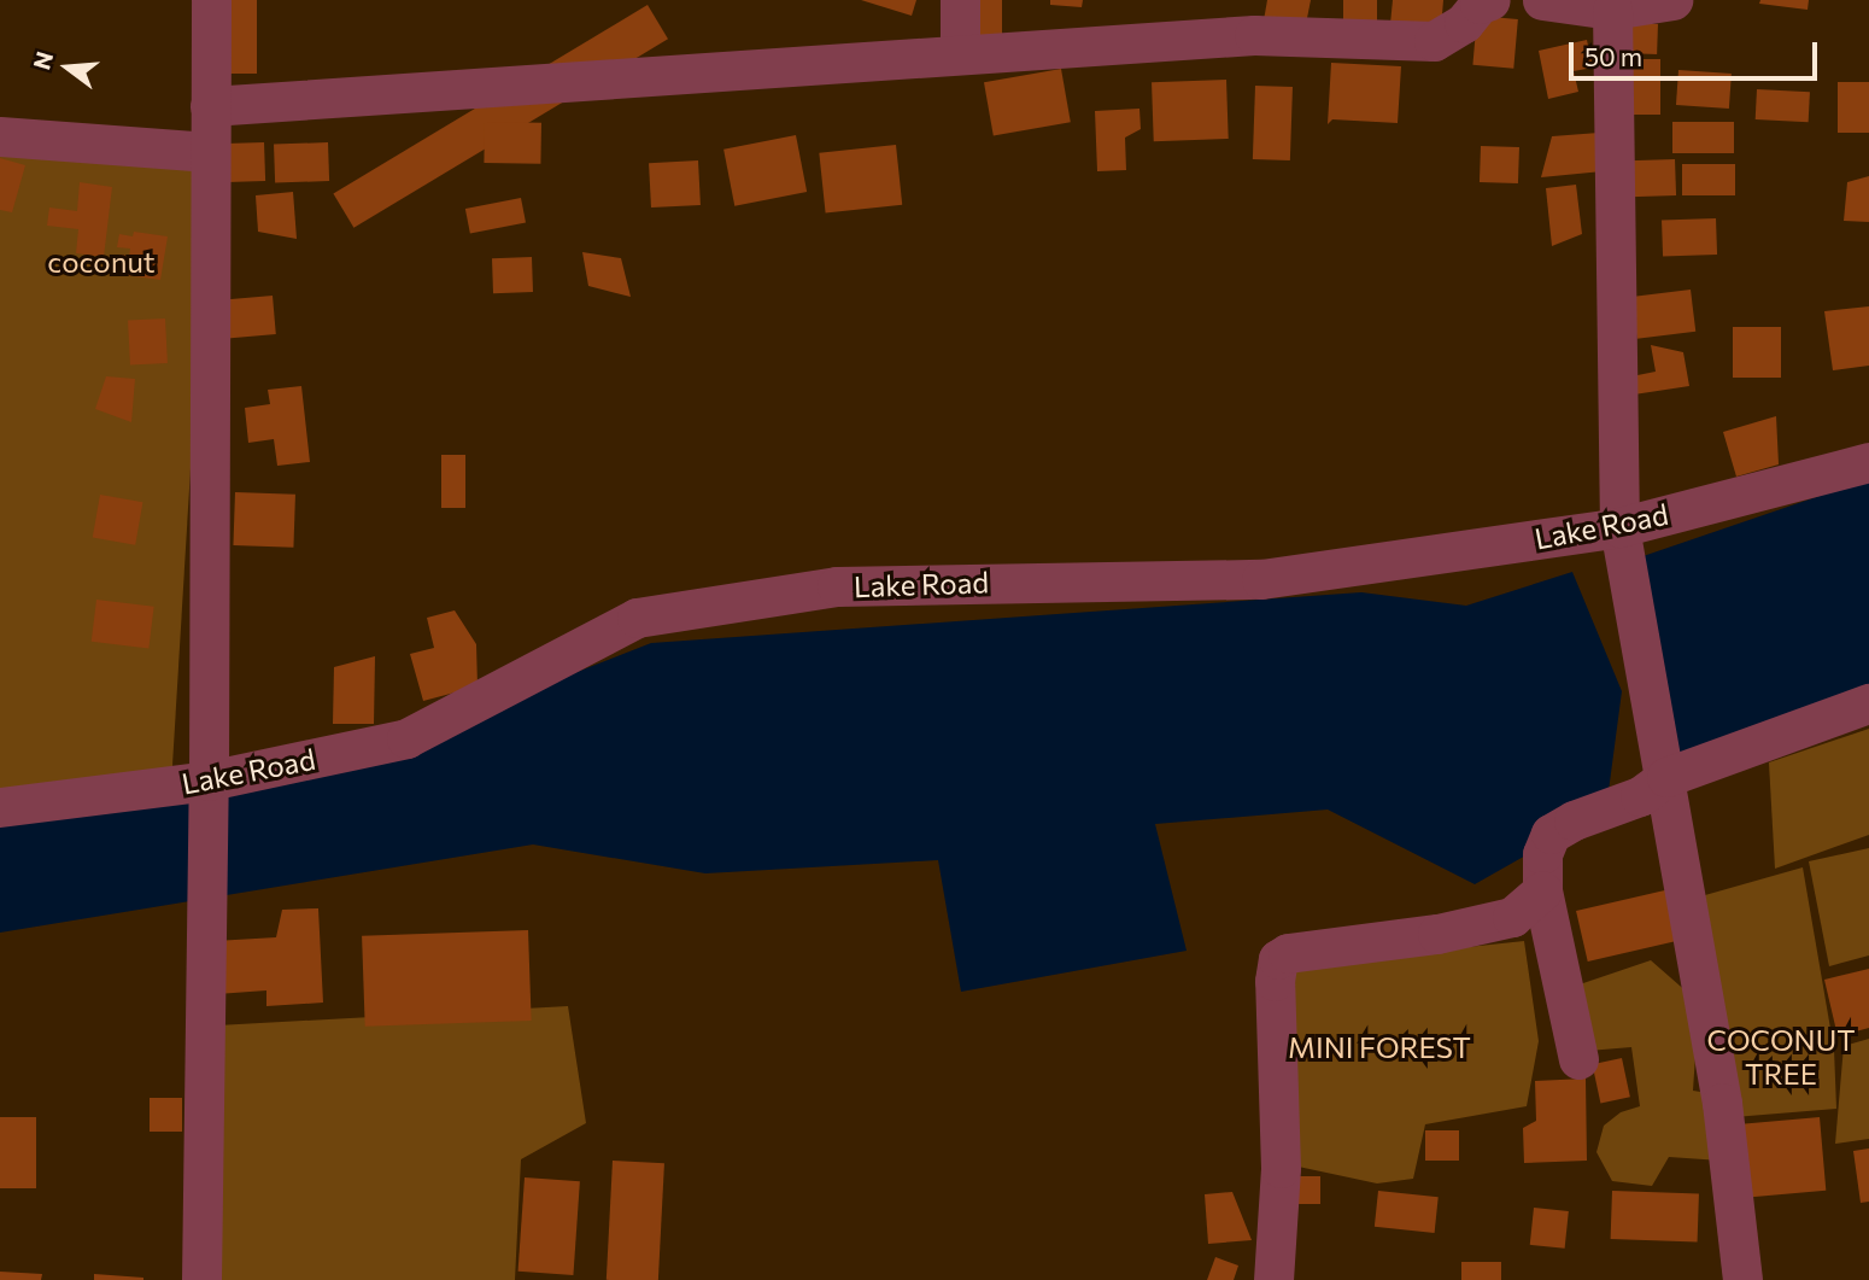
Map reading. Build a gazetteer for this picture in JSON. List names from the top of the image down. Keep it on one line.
{"streets":{"street":["Lake Road"]},"parks":["coconut","COCONUT TREE","MINI FOREST"],"scale_bar":"50 m","north":"left"}
